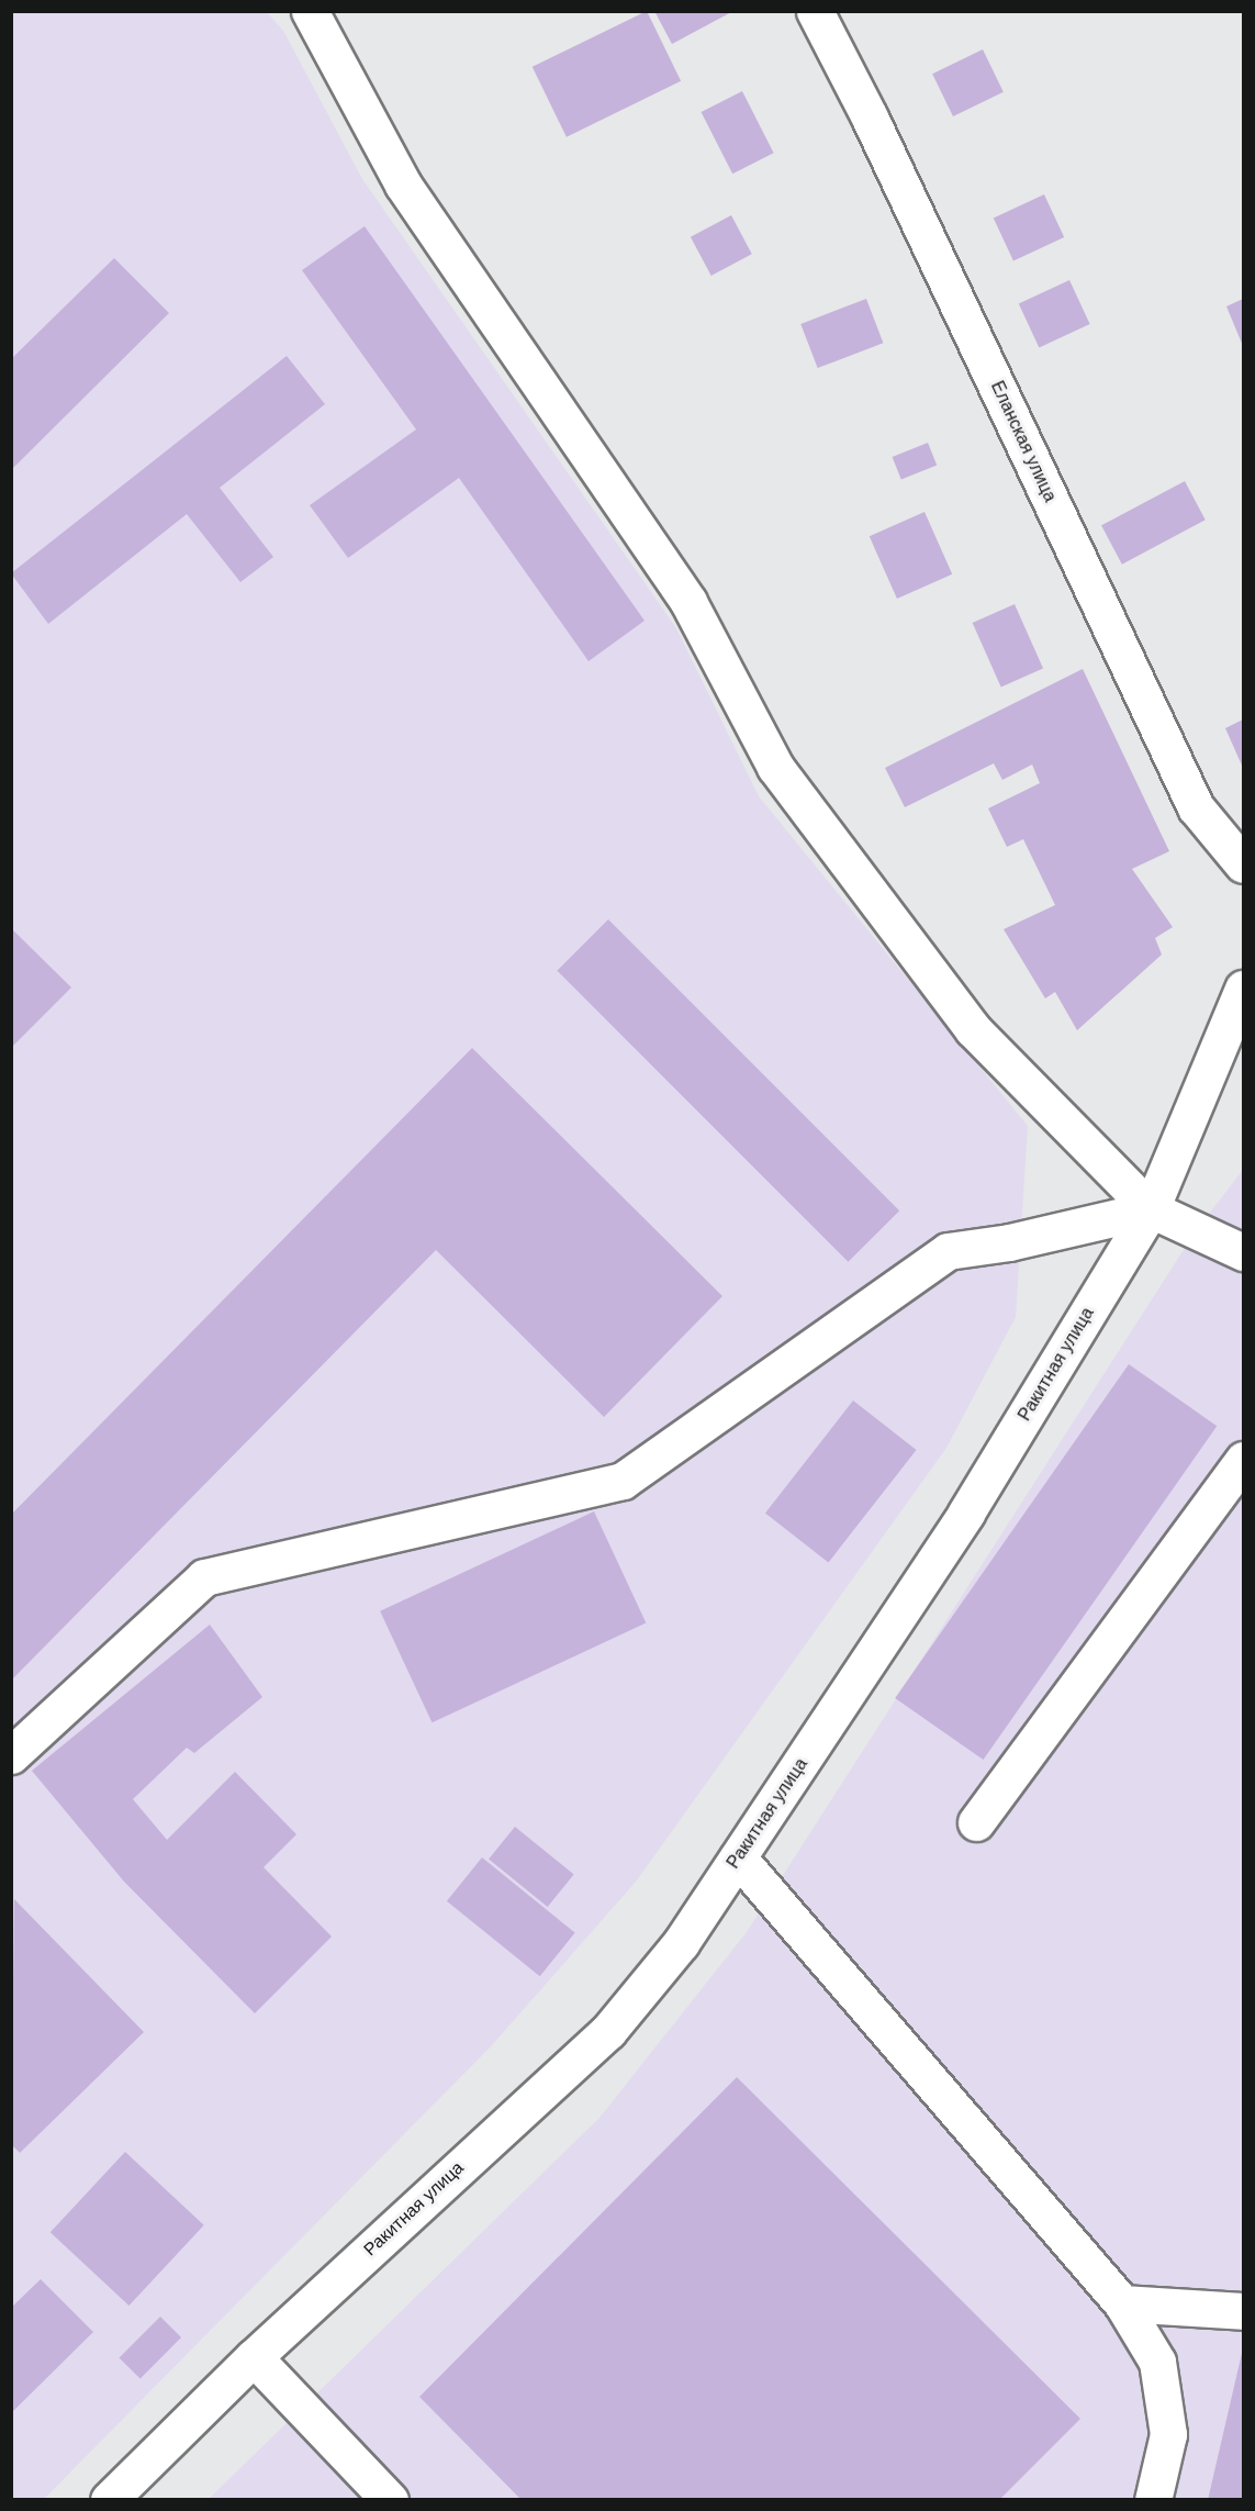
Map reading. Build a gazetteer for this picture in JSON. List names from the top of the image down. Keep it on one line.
{"streets":{"street":["Еланская улица","Ракитная улица"]}}
